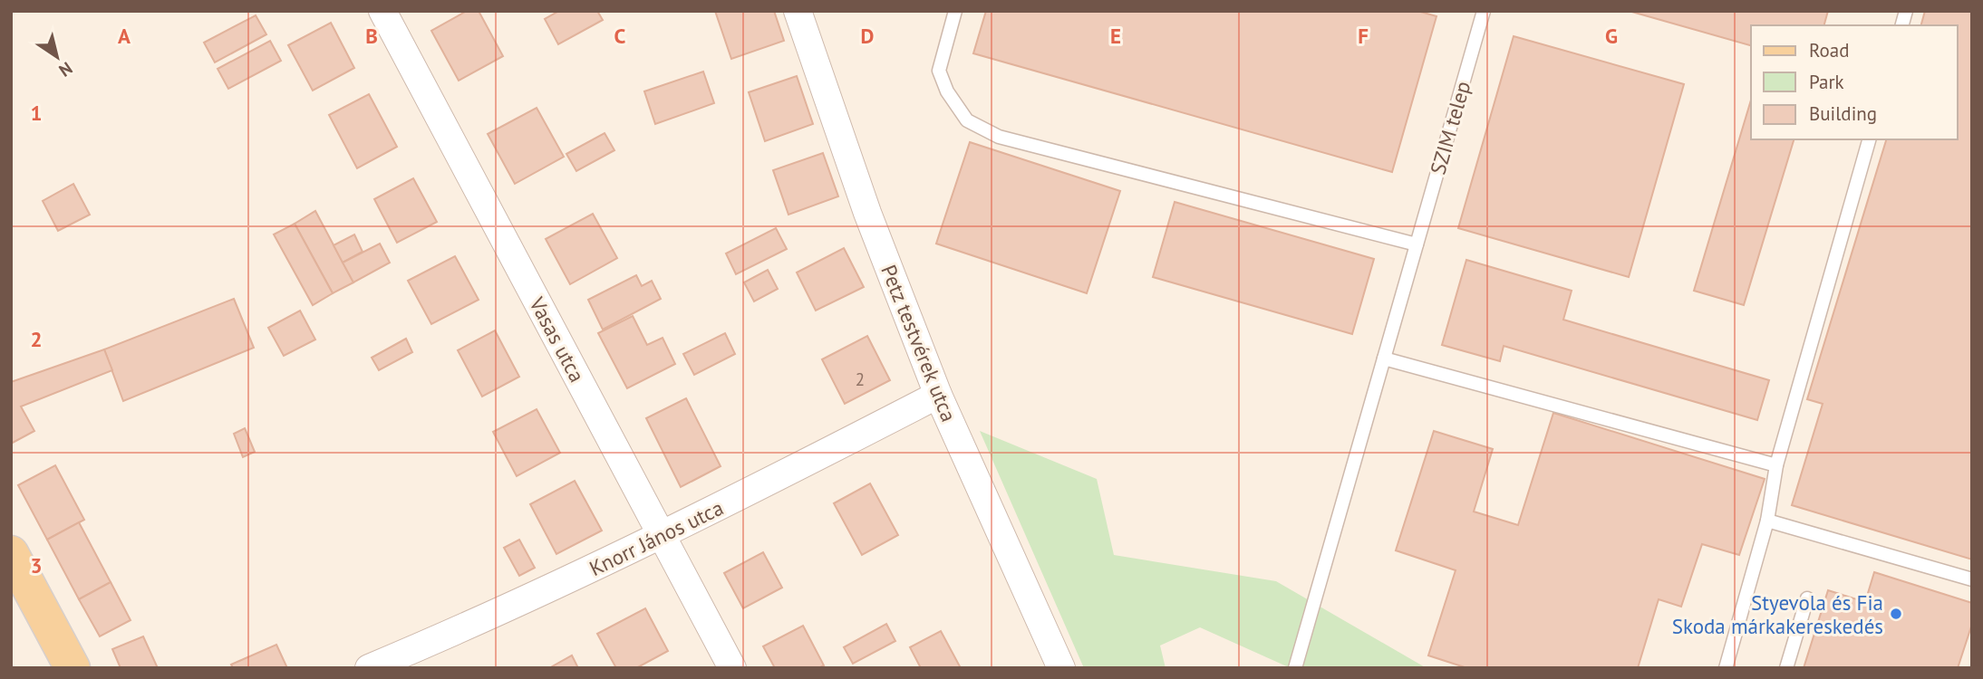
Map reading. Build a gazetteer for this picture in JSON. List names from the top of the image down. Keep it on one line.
{"streets":{"street":["Vasas utca","Petz testvérek utca","Knorr János utca"],"lane":["SZIM telep"]},"crossings":[["Vasas utca","Knorr János utca"],["Petz testvérek utca","Knorr János utca"]],"places":["Styevola és Fia Skoda márkakereskedés"],"house_numbers":["2"],"legend":["Road","Park","Building"],"north":"bottom right","grid":{"columns":["A","B","C","D","E","F","G"],"rows":["1","2","3"]}}
